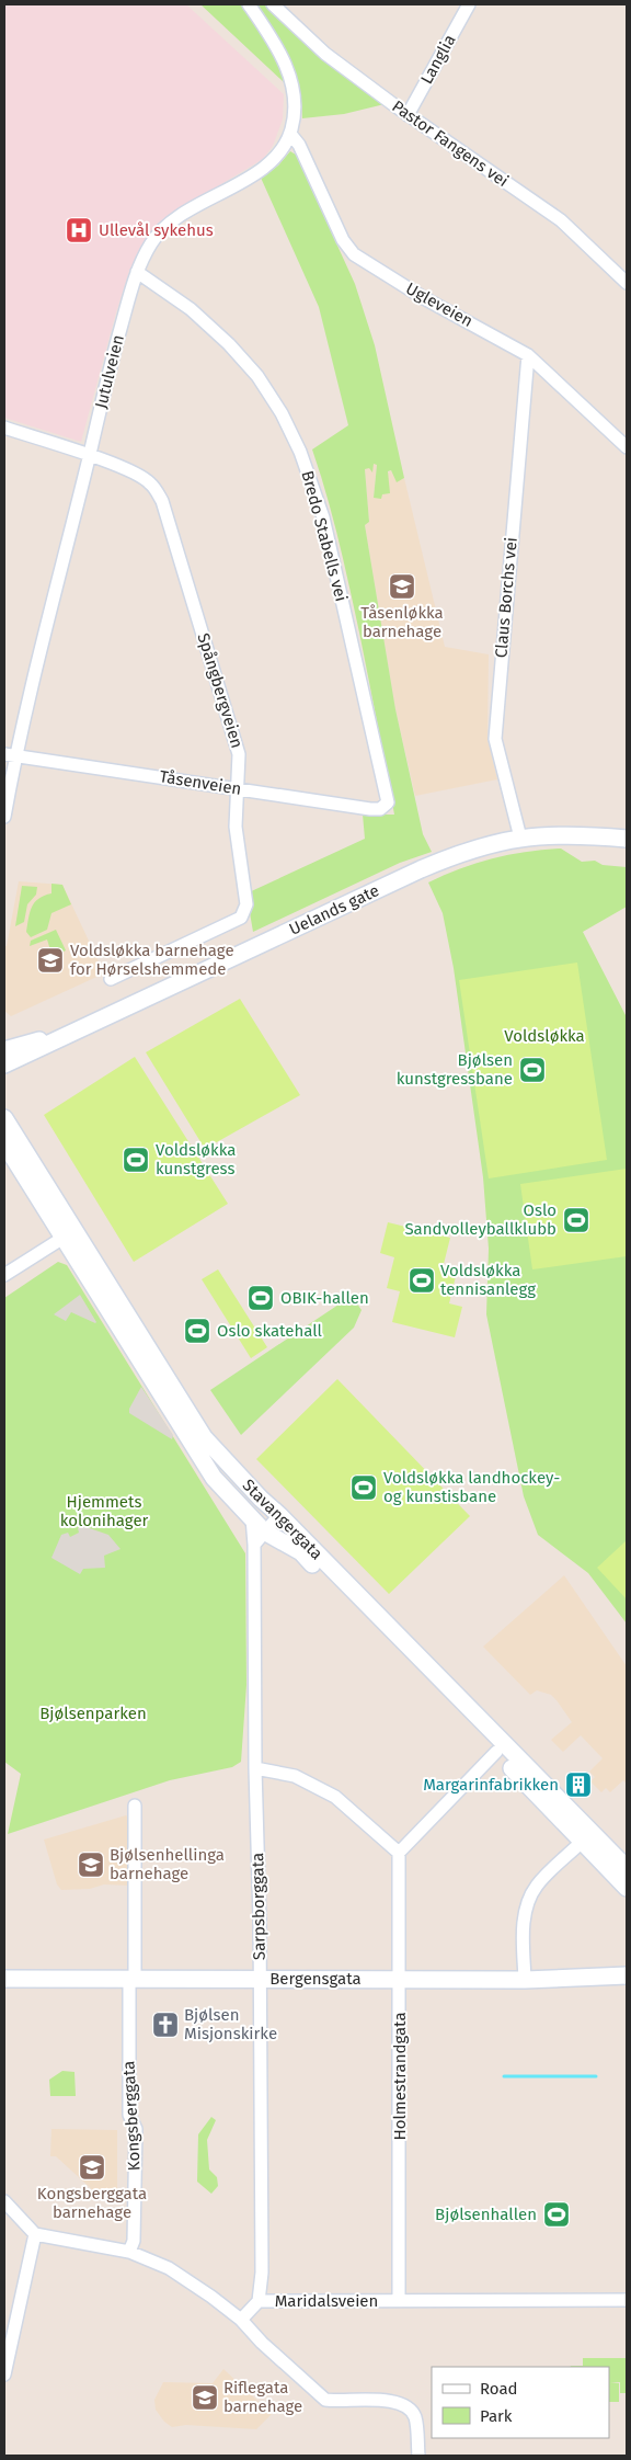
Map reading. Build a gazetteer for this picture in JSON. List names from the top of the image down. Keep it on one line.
{"streets":{"main road":["Uelands gate","Stavangergata","Bergensgata"],"street":["Langlia","Pastor Fangens vei","Ugleveien","Jutulveien","Bredo Stabells vei","Claus Borchs vei","Spångbergveien","Tåsenveien","Sarpsborggata","Holmestrandgata","Kongsberggata","Maridalsveien"]},"crossings":[["Langlia","Pastor Fangens vei"],["Ugleveien","Jutulveien"],["Ugleveien","Claus Borchs vei"],["Jutulveien","Bredo Stabells vei"],["Jutulveien","Spångbergveien"],["Jutulveien","Tåsenveien"],["Bredo Stabells vei","Tåsenveien"],["Claus Borchs vei","Uelands gate"],["Spångbergveien","Tåsenveien"],["Stavangergata","Sarpsborggata"],["Sarpsborggata","Bergensgata"],["Sarpsborggata","Maridalsveien"],["Bergensgata","Holmestrandgata"],["Bergensgata","Kongsberggata"],["Holmestrandgata","Maridalsveien"]],"parks":["Voldsløkka","Hjemmets kolonihager","Bjølsenparken"],"places":{"hospital":["Ullevål sykehus"],"school or university":["Tåsenløkka barnehage","Voldsløkka barnehage for Hørselshemmede","Bjølsenhellinga barnehage","Kongsberggata barnehage","Riflegata barnehage"],"sports":["Bjølsen kunstgressbane","Voldsløkka kunstgress","Oslo Sandvolleyballklubb","Voldsløkka tennisanlegg","OBIK-hallen","Oslo skatehall","Voldsløkka landhockey- og kunstisbane","Bjølsenhallen"],"building":["Margarinfabrikken"],"church":["Bjølsen Misjonskirke"]},"legend":["Road","Park"]}
